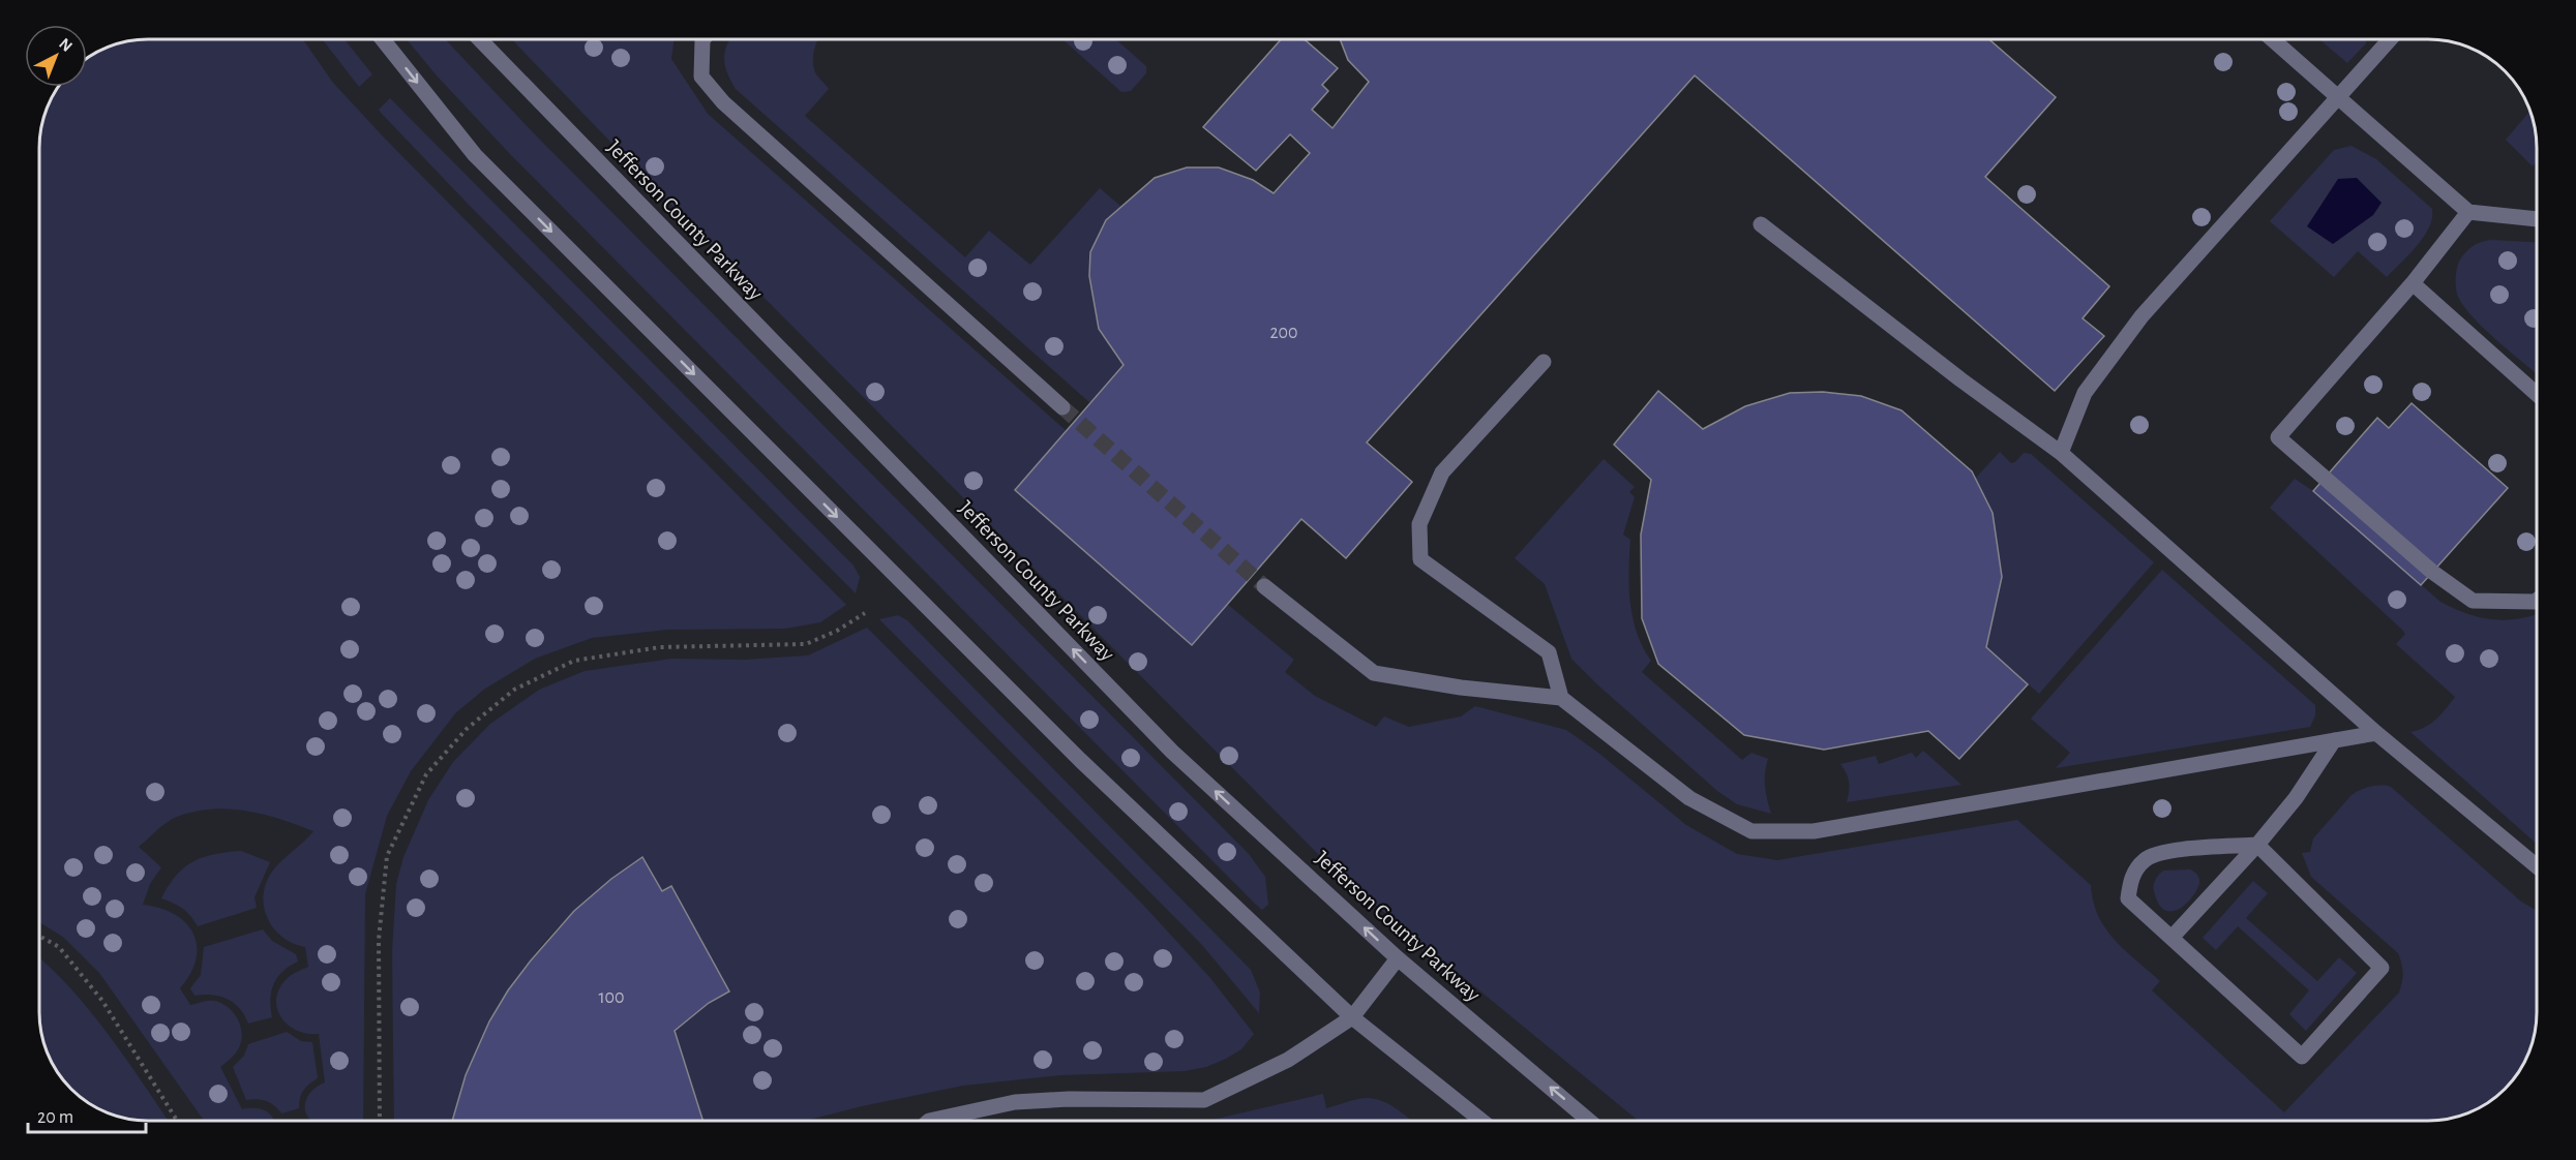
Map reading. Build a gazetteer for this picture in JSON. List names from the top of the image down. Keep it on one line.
{"streets":{"street":["Jefferson County Parkway"]},"house_numbers":["200","100"],"scale_bar":"20 m","north":"top right"}
